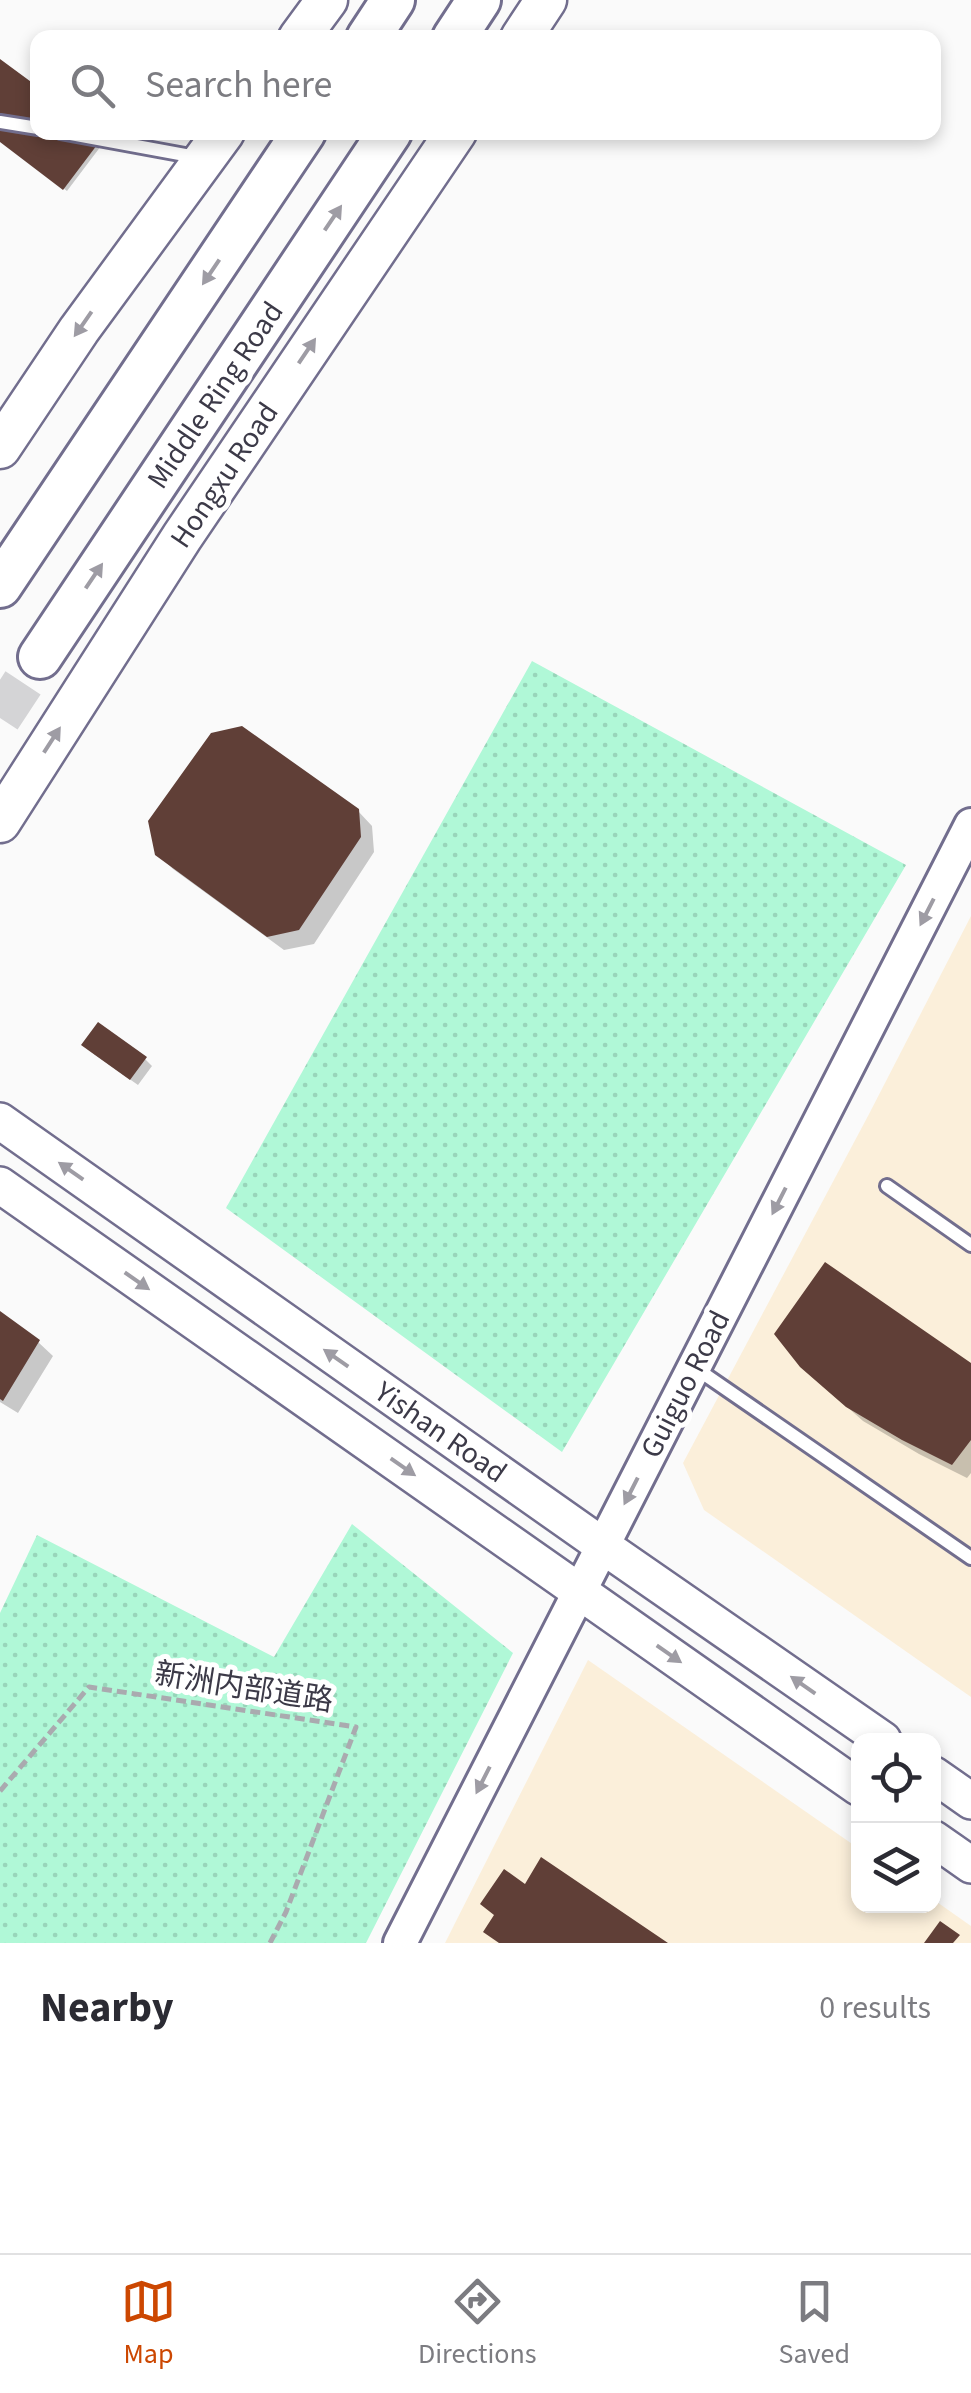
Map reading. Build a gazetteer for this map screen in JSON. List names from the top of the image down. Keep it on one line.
{"streets":{"highway":["Middle Ring Road"],"main road":["Hongxu Road","Yishan Road"],"street":["Guiguo Road"],"path":["新洲内部道路"]},"crossings":[["Guiguo Road","Yishan Road"]],"one_way":["Guiguo Road"],"page":{"search":"Search here","heading":["Nearby","0 results"],"nav":["Map","Directions","Saved"]}}
